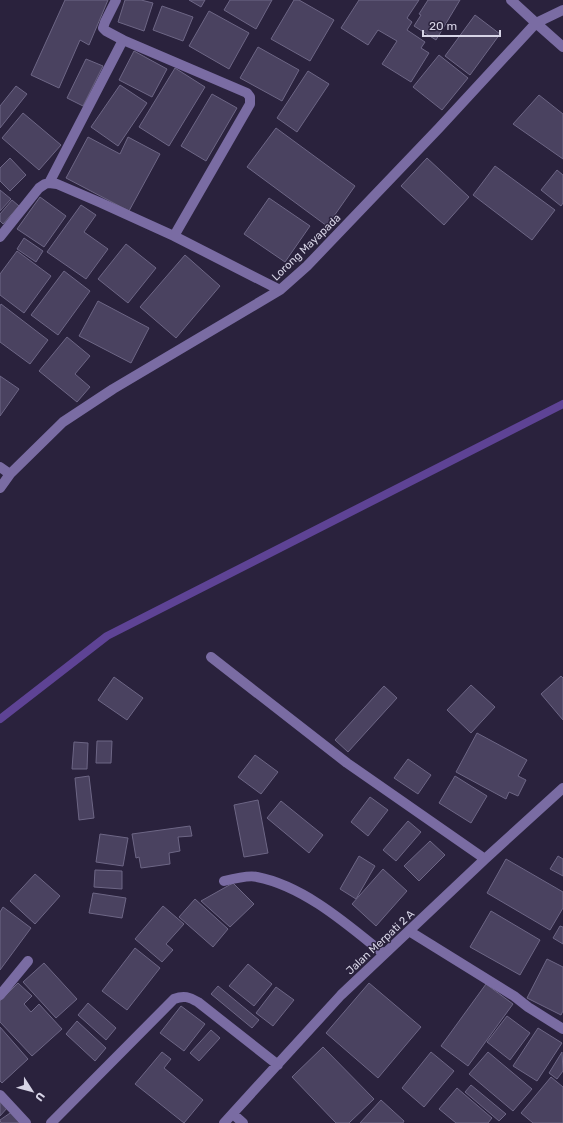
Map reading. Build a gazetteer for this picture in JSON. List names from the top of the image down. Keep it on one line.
{"streets":{"street":["Lorong Mayapada","Jalan Merpati 2 A"]},"scale_bar":"20 m","north":"bottom right"}
